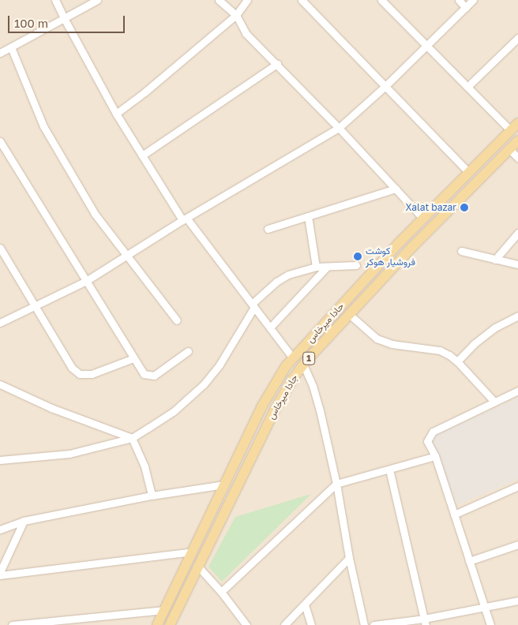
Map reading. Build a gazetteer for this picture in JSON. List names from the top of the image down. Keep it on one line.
{"streets":{"main road":["حادا ميرخاس","1","جادا ميرخاس"]},"places":["Xalat bazar","كوشت فروشيار هوكر"],"scale_bar":"100 m"}
